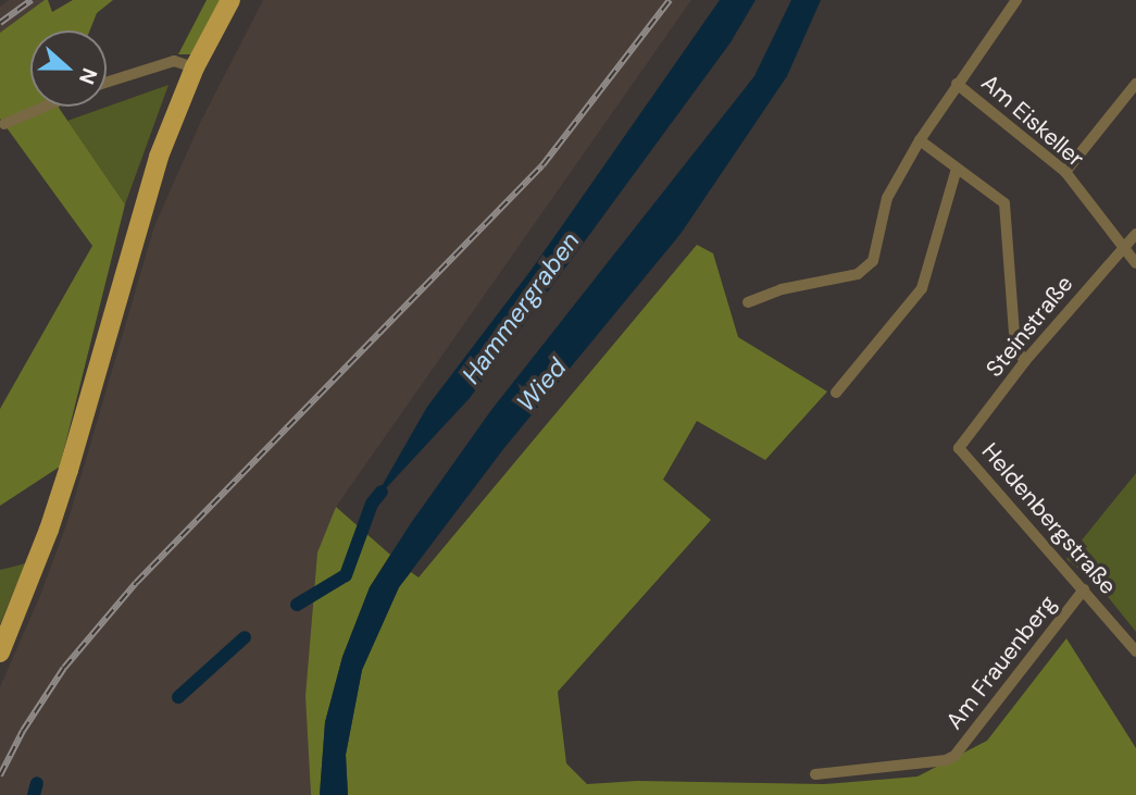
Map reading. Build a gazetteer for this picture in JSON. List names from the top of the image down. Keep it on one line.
{"streets":{"street":["Am Eiskeller","Steinstraße","Heldenbergstraße","Am Frauenberg"]},"crossings":[["Am Eiskeller","Steinstraße"],["Steinstraße","Heldenbergstraße"],["Heldenbergstraße","Am Frauenberg"]],"water":["Hammergraben","Wied"],"north":"right"}
